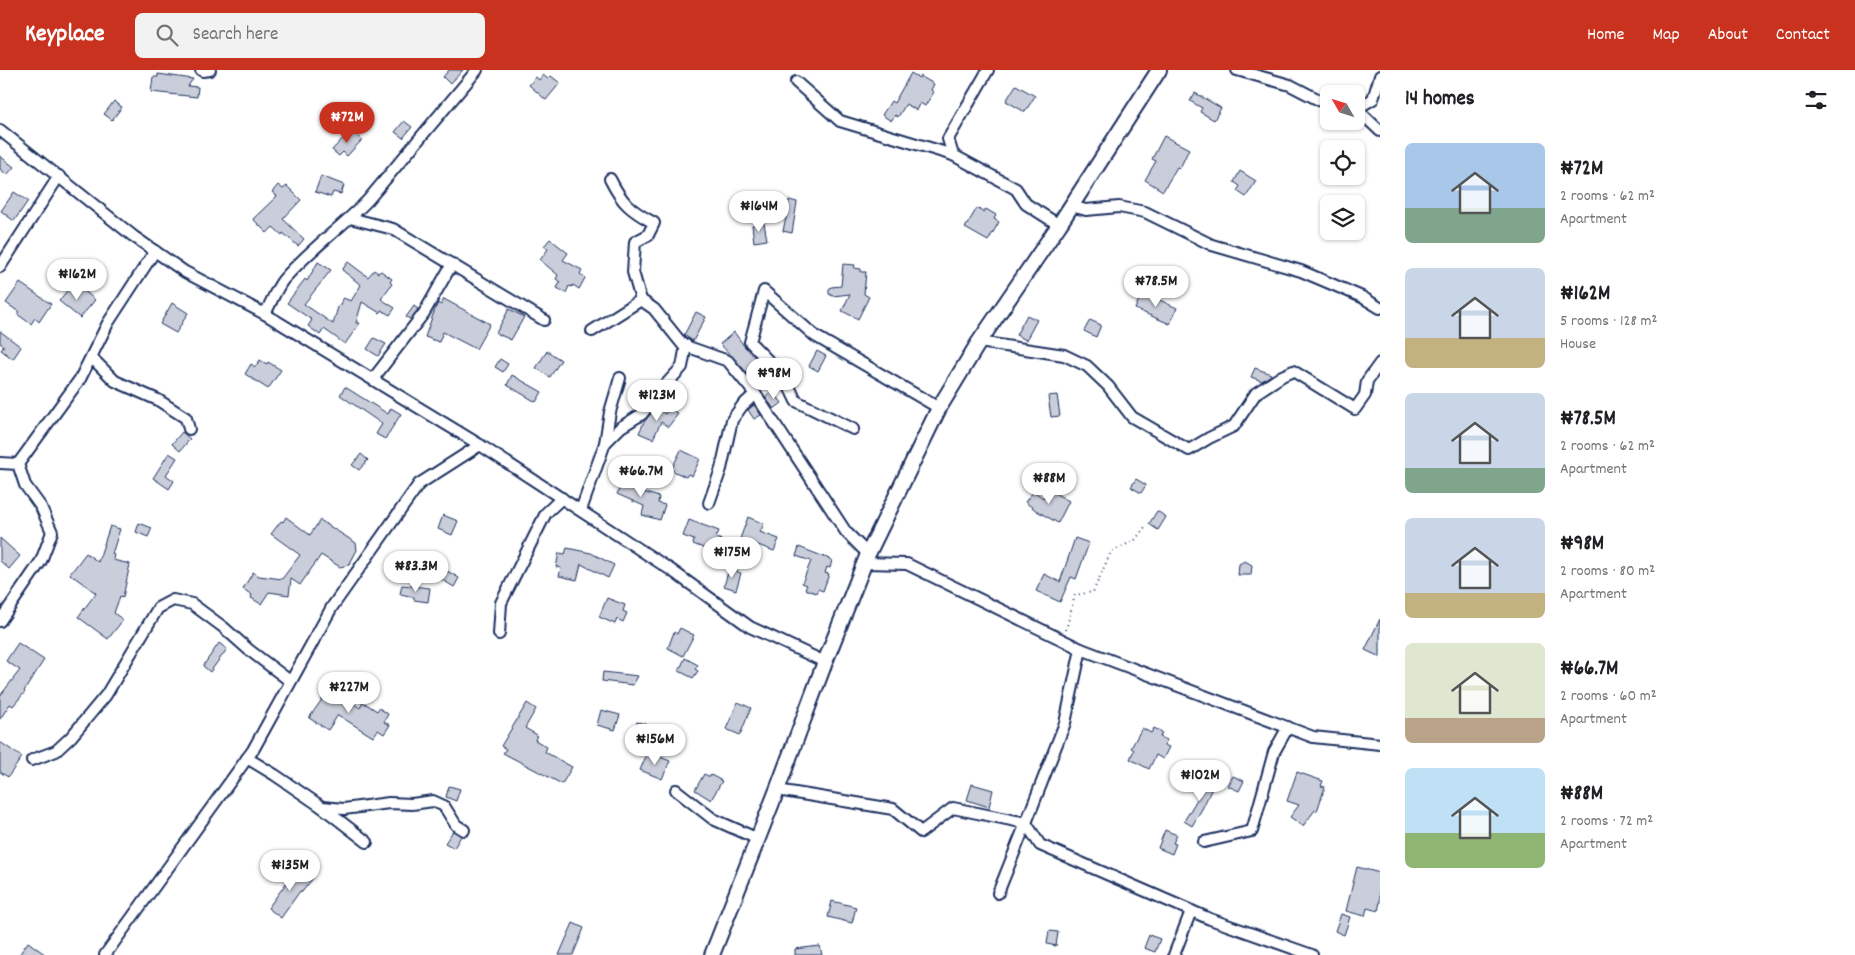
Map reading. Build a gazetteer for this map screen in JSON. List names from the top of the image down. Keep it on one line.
{"north":"top left","page":{"header":"Keyplace","search":"Search here","nav":["Home","Map","About","Contact"],"heading":"14 homes","price":["₦72M","₦164M","₦162M","₦78.5M","₦98M","₦123M","₦66.7M","₦88M","₦175M","₦83.3M","₦227M","₦156M","₦102M","₦135M"],"list":[{"name":"₦72M","note":"2 rooms · 62 m² · Apartment"},{"name":"₦162M","note":"5 rooms · 128 m² · House"},{"name":"₦78.5M","note":"2 rooms · 62 m² · Apartment"},{"name":"₦98M","note":"2 rooms · 80 m² · Apartment"},{"name":"₦66.7M","note":"2 rooms · 60 m² · Apartment"},{"name":"₦88M","note":"2 rooms · 72 m² · Apartment"}]}}
